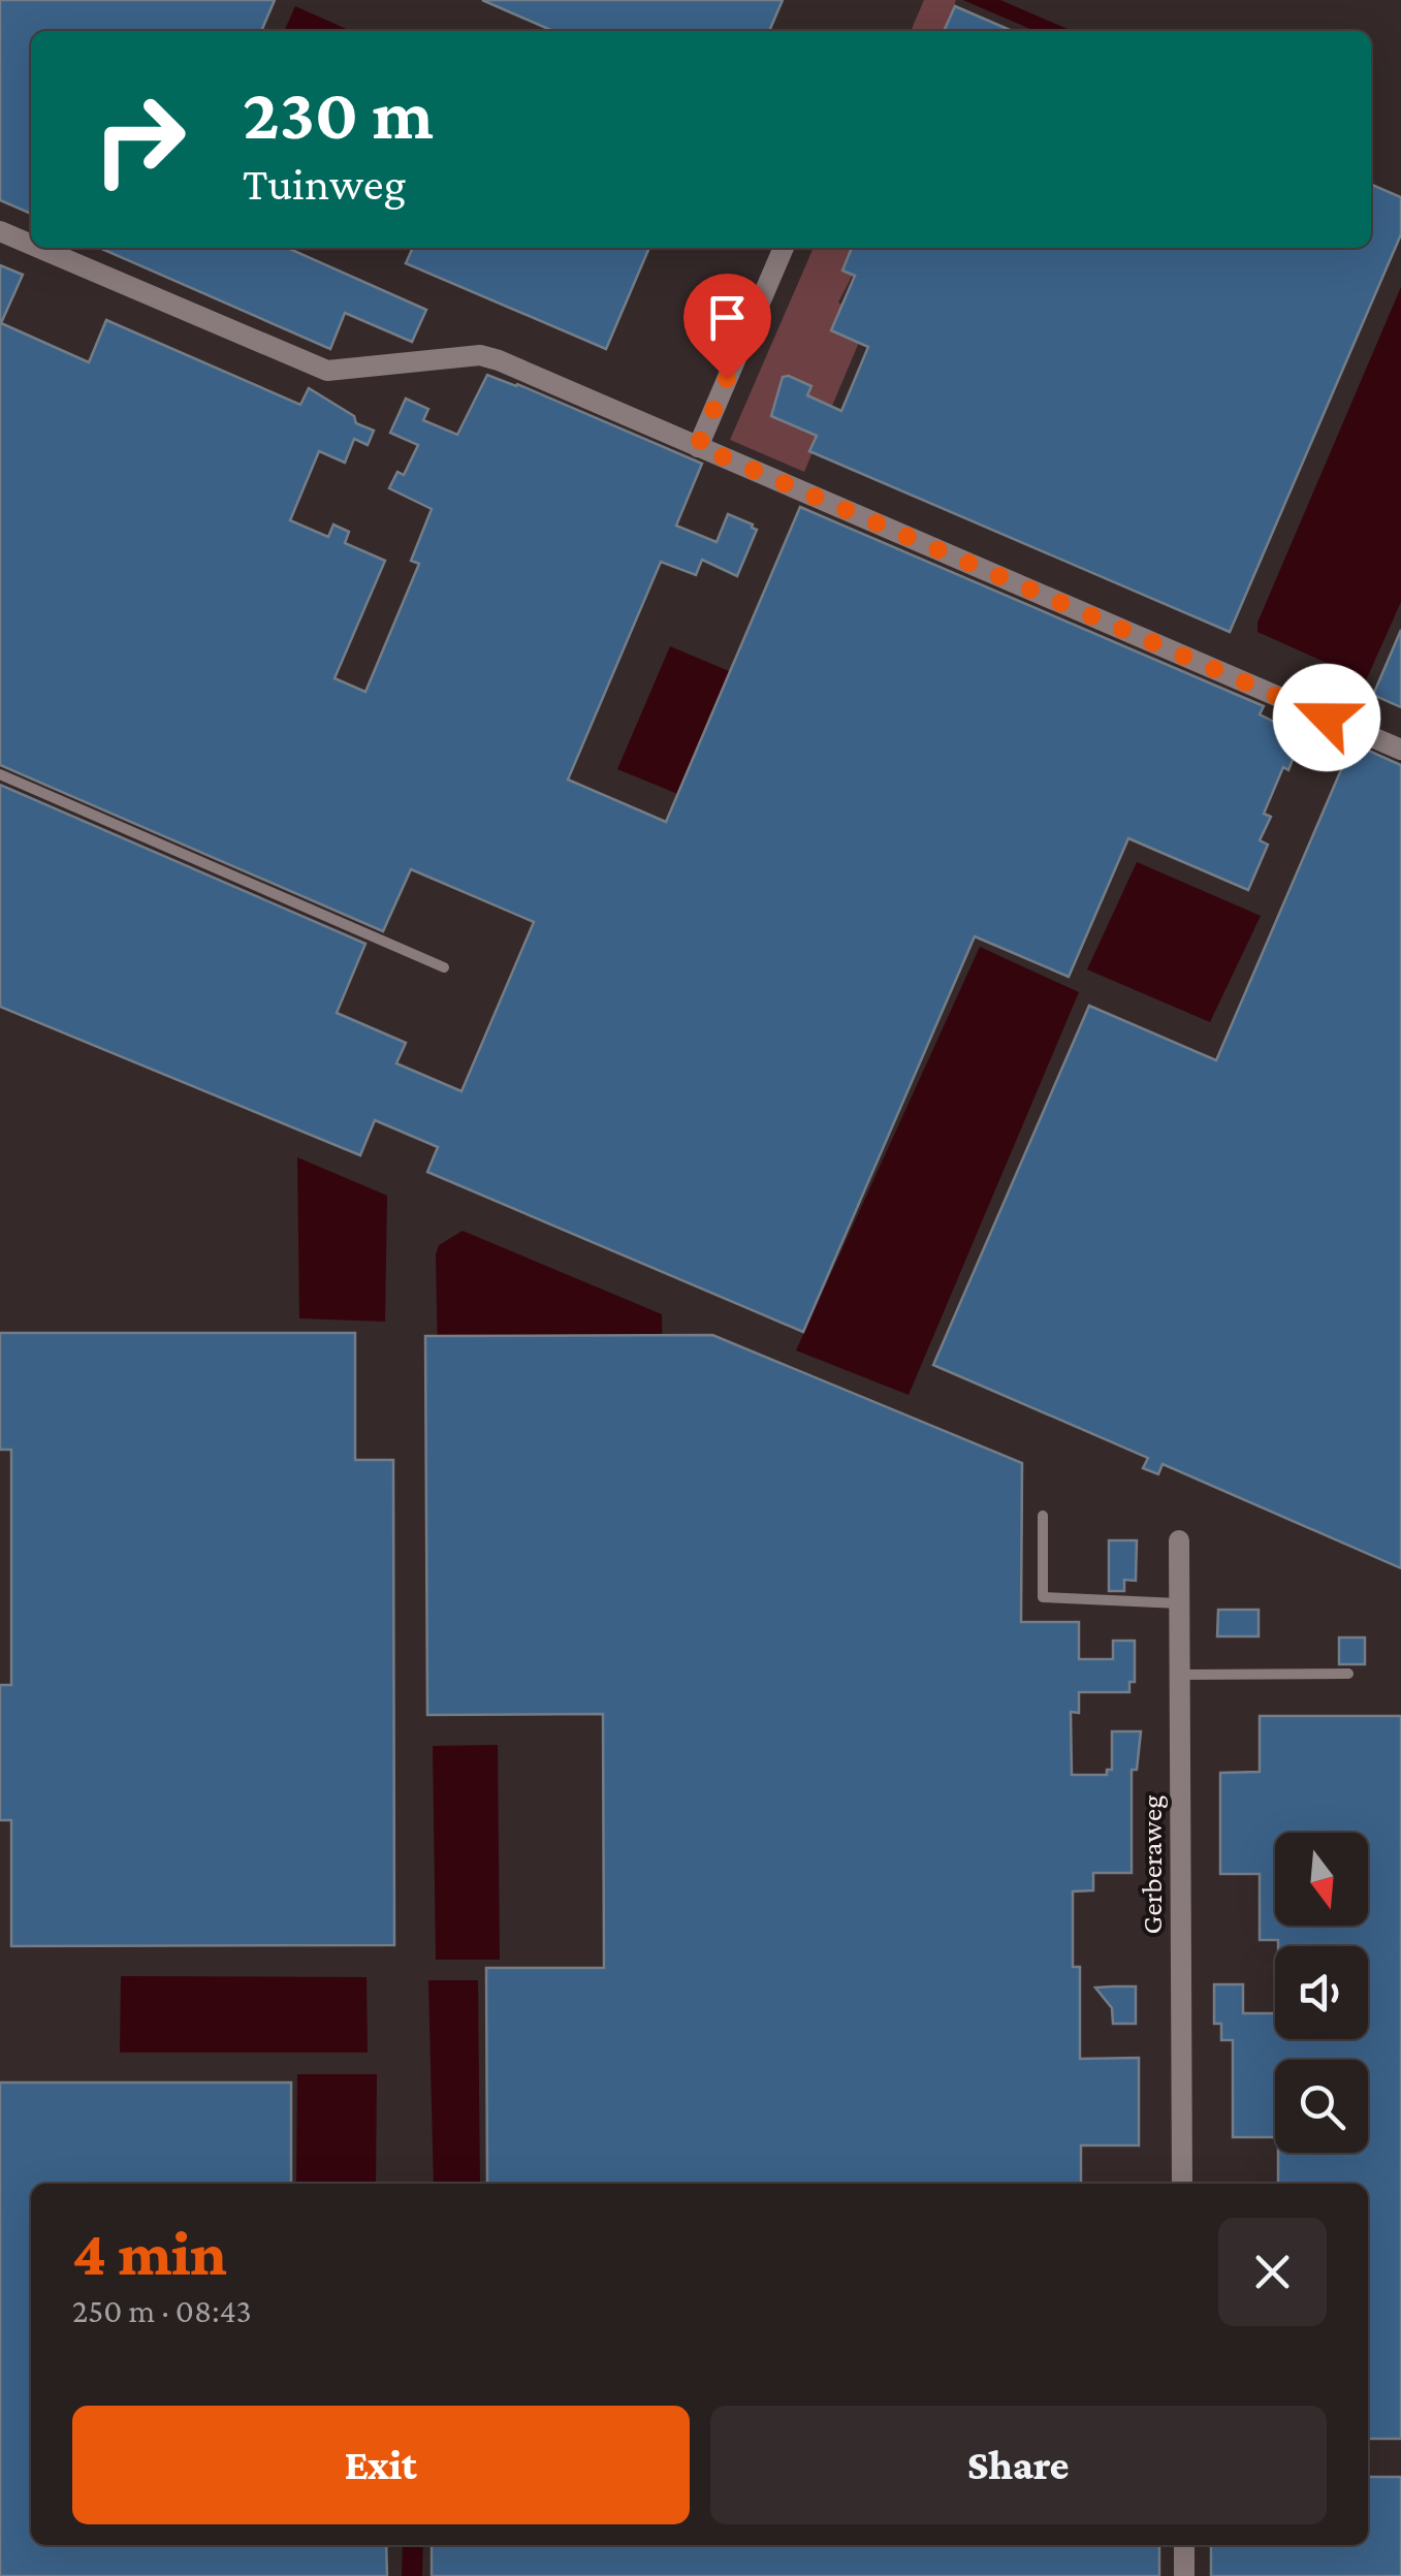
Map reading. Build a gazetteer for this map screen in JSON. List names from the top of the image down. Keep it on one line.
{"streets":{"street":["Gerberaweg"]},"north":"bottom","page":{"turn":["230 m","Tuinweg"],"heading":["4 min","250 m · 08:43"],"buttons":["Exit","Share"]}}
